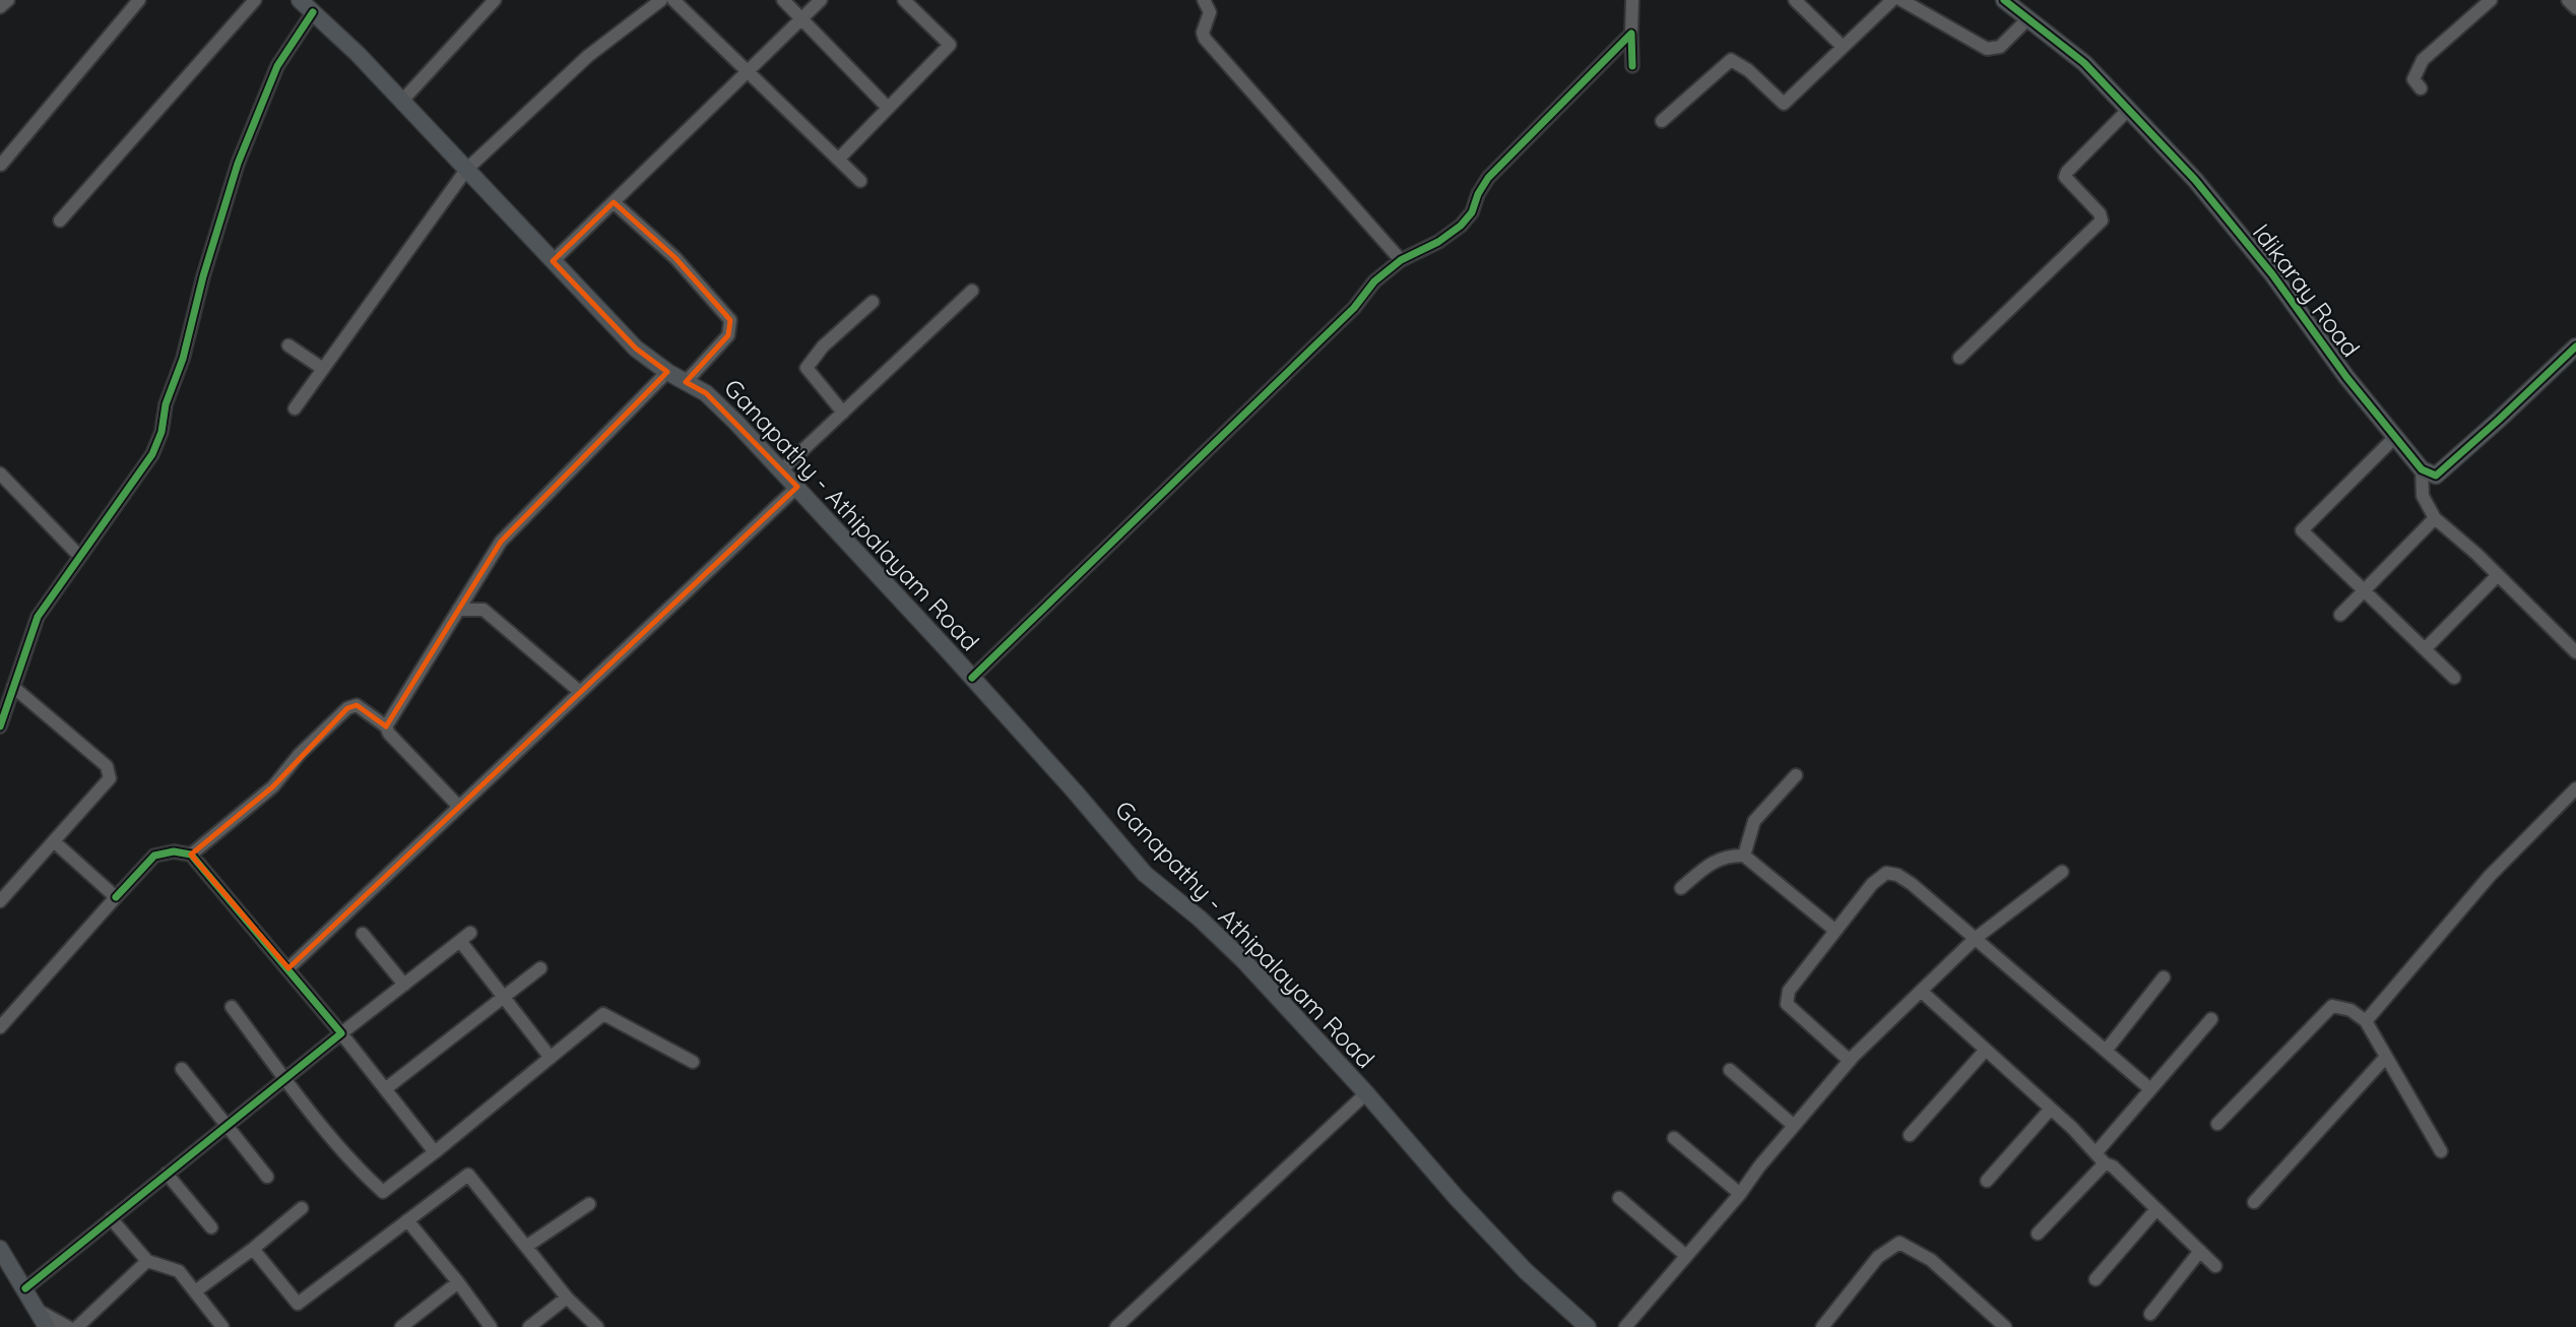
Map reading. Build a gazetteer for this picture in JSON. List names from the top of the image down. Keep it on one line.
{"streets":{"main road":["Idikaray Road","Ganapathy - Athipalayam Road"]}}
